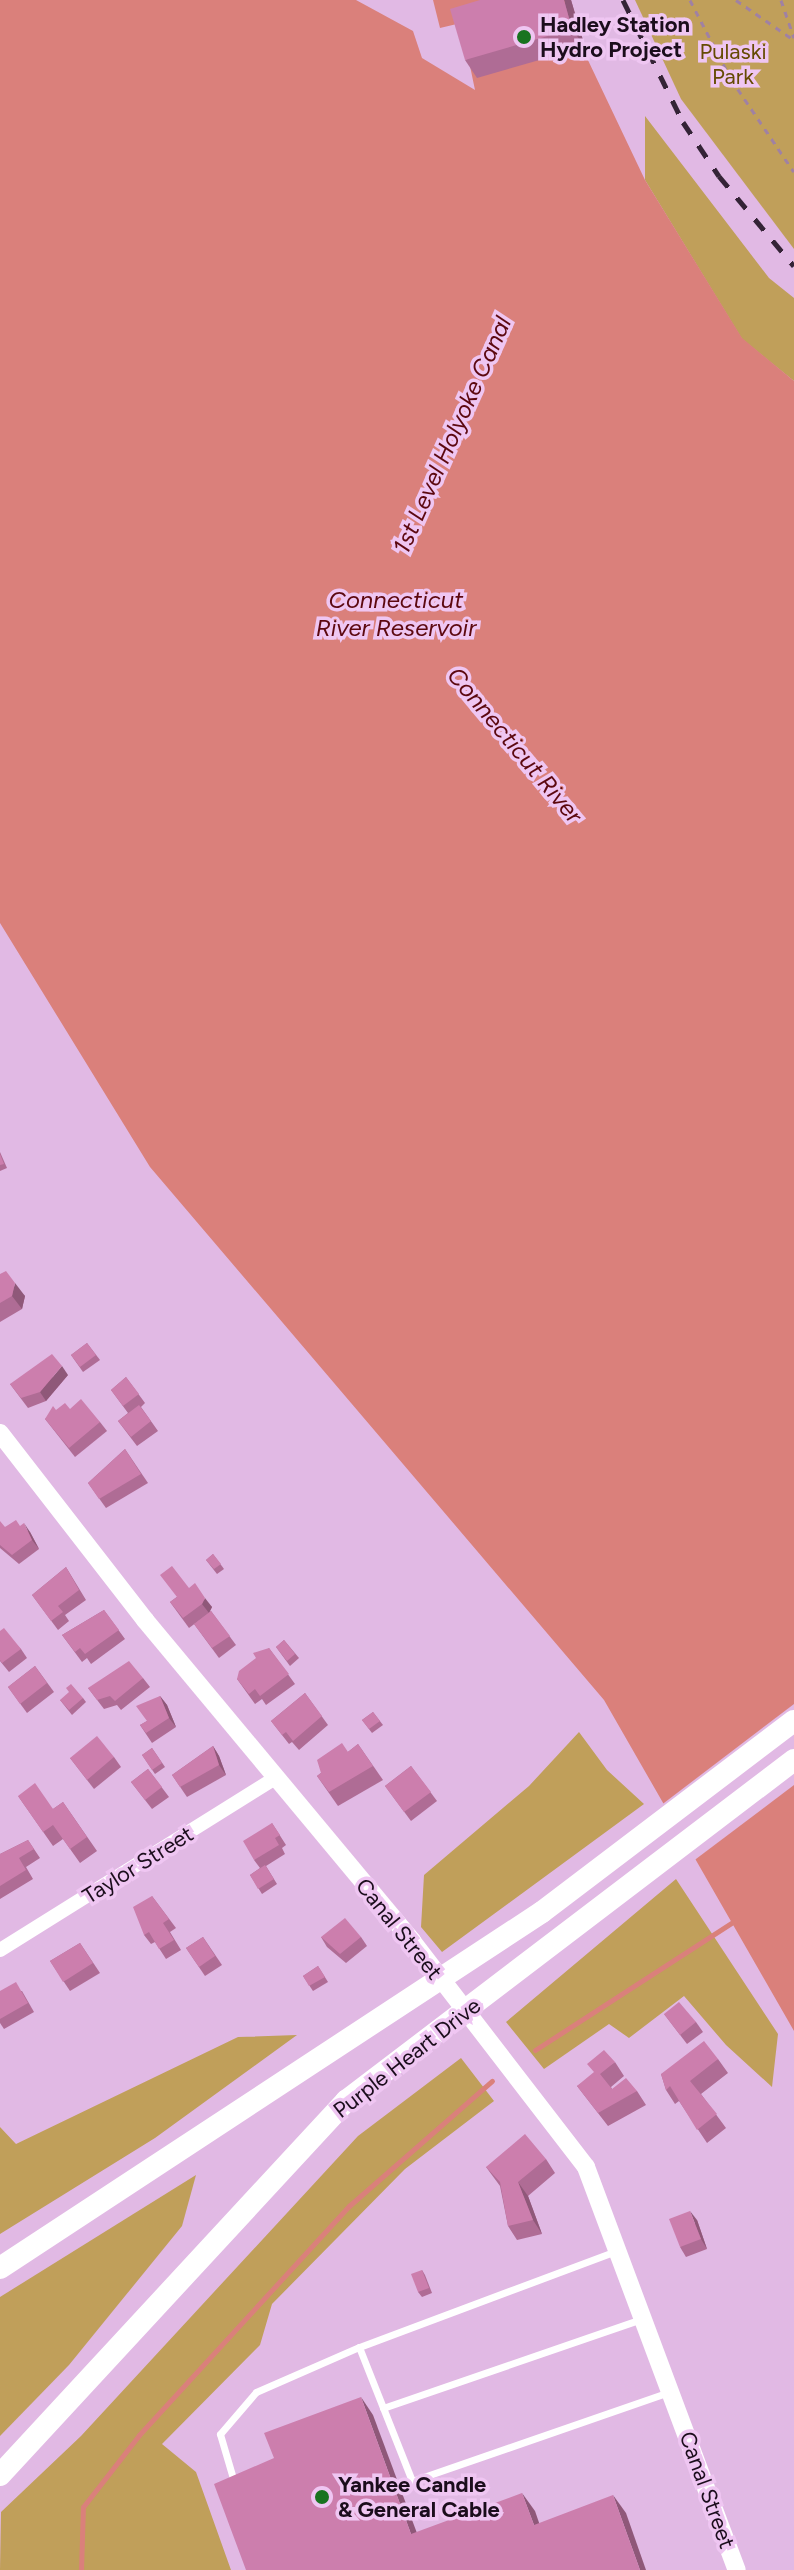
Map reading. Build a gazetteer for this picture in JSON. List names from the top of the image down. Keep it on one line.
{"streets":{"main road":["Purple Heart Drive"],"street":["Taylor Street","Canal Street"]},"crossings":[["Taylor Street","Canal Street"]],"water":["1st Level Holyoke Canal","Connecticut River Reservoir","Connecticut River"],"parks":["Pulaski Park"],"places":["Hadley Station Hydro Project","Yankee Candle & General Cable"]}
